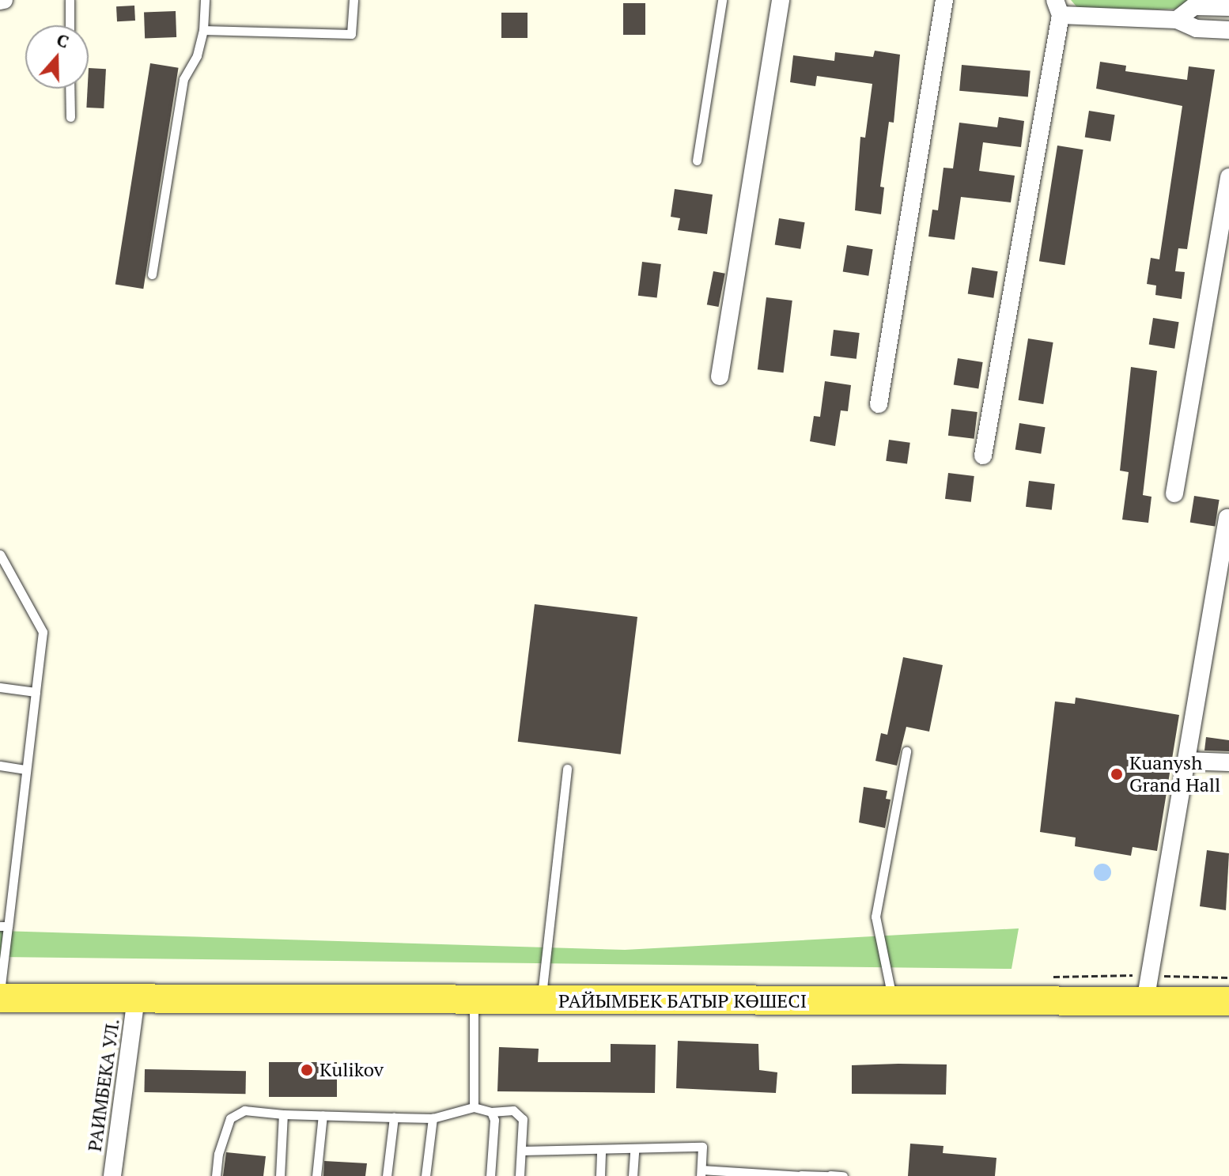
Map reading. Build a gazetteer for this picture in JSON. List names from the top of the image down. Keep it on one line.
{"streets":{"main road":["РАЙЫМБЕК БАТЫР КӨШЕСІ"],"street":["РАИМБЕКА УЛ."]},"crossings":[["РАЙЫМБЕК БАТЫР КӨШЕСІ","РАИМБЕКА УЛ."]],"places":["Kuanysh Grand Hall","Kulikov"],"north":"top"}
